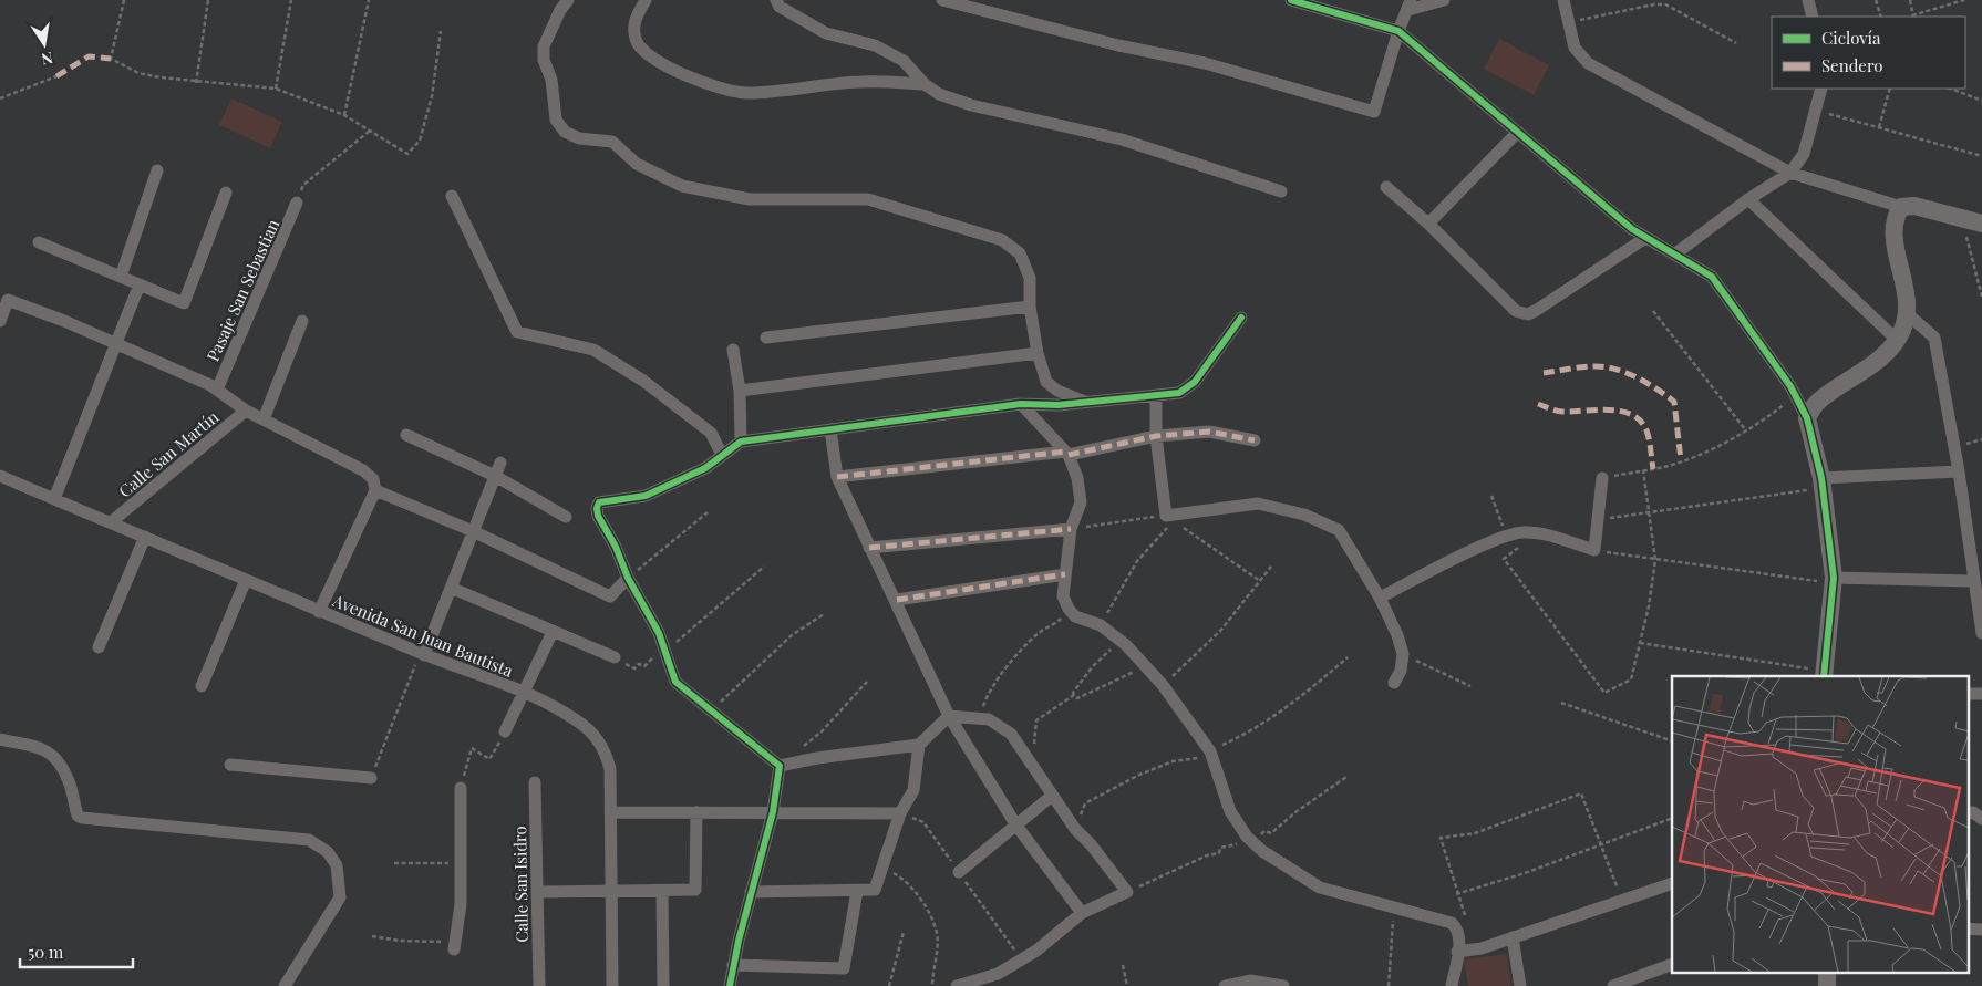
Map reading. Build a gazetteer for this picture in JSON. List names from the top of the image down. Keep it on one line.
{"streets":{"street":["Pasaje San Sebastian","Calle San Martín","Avenida San Juan Bautista","Calle San Isidro"]},"crossings":[["Calle San Martín","Avenida San Juan Bautista"]],"legend":["Ciclovía","Sendero"],"scale_bar":"50 m","north":"bottom"}
